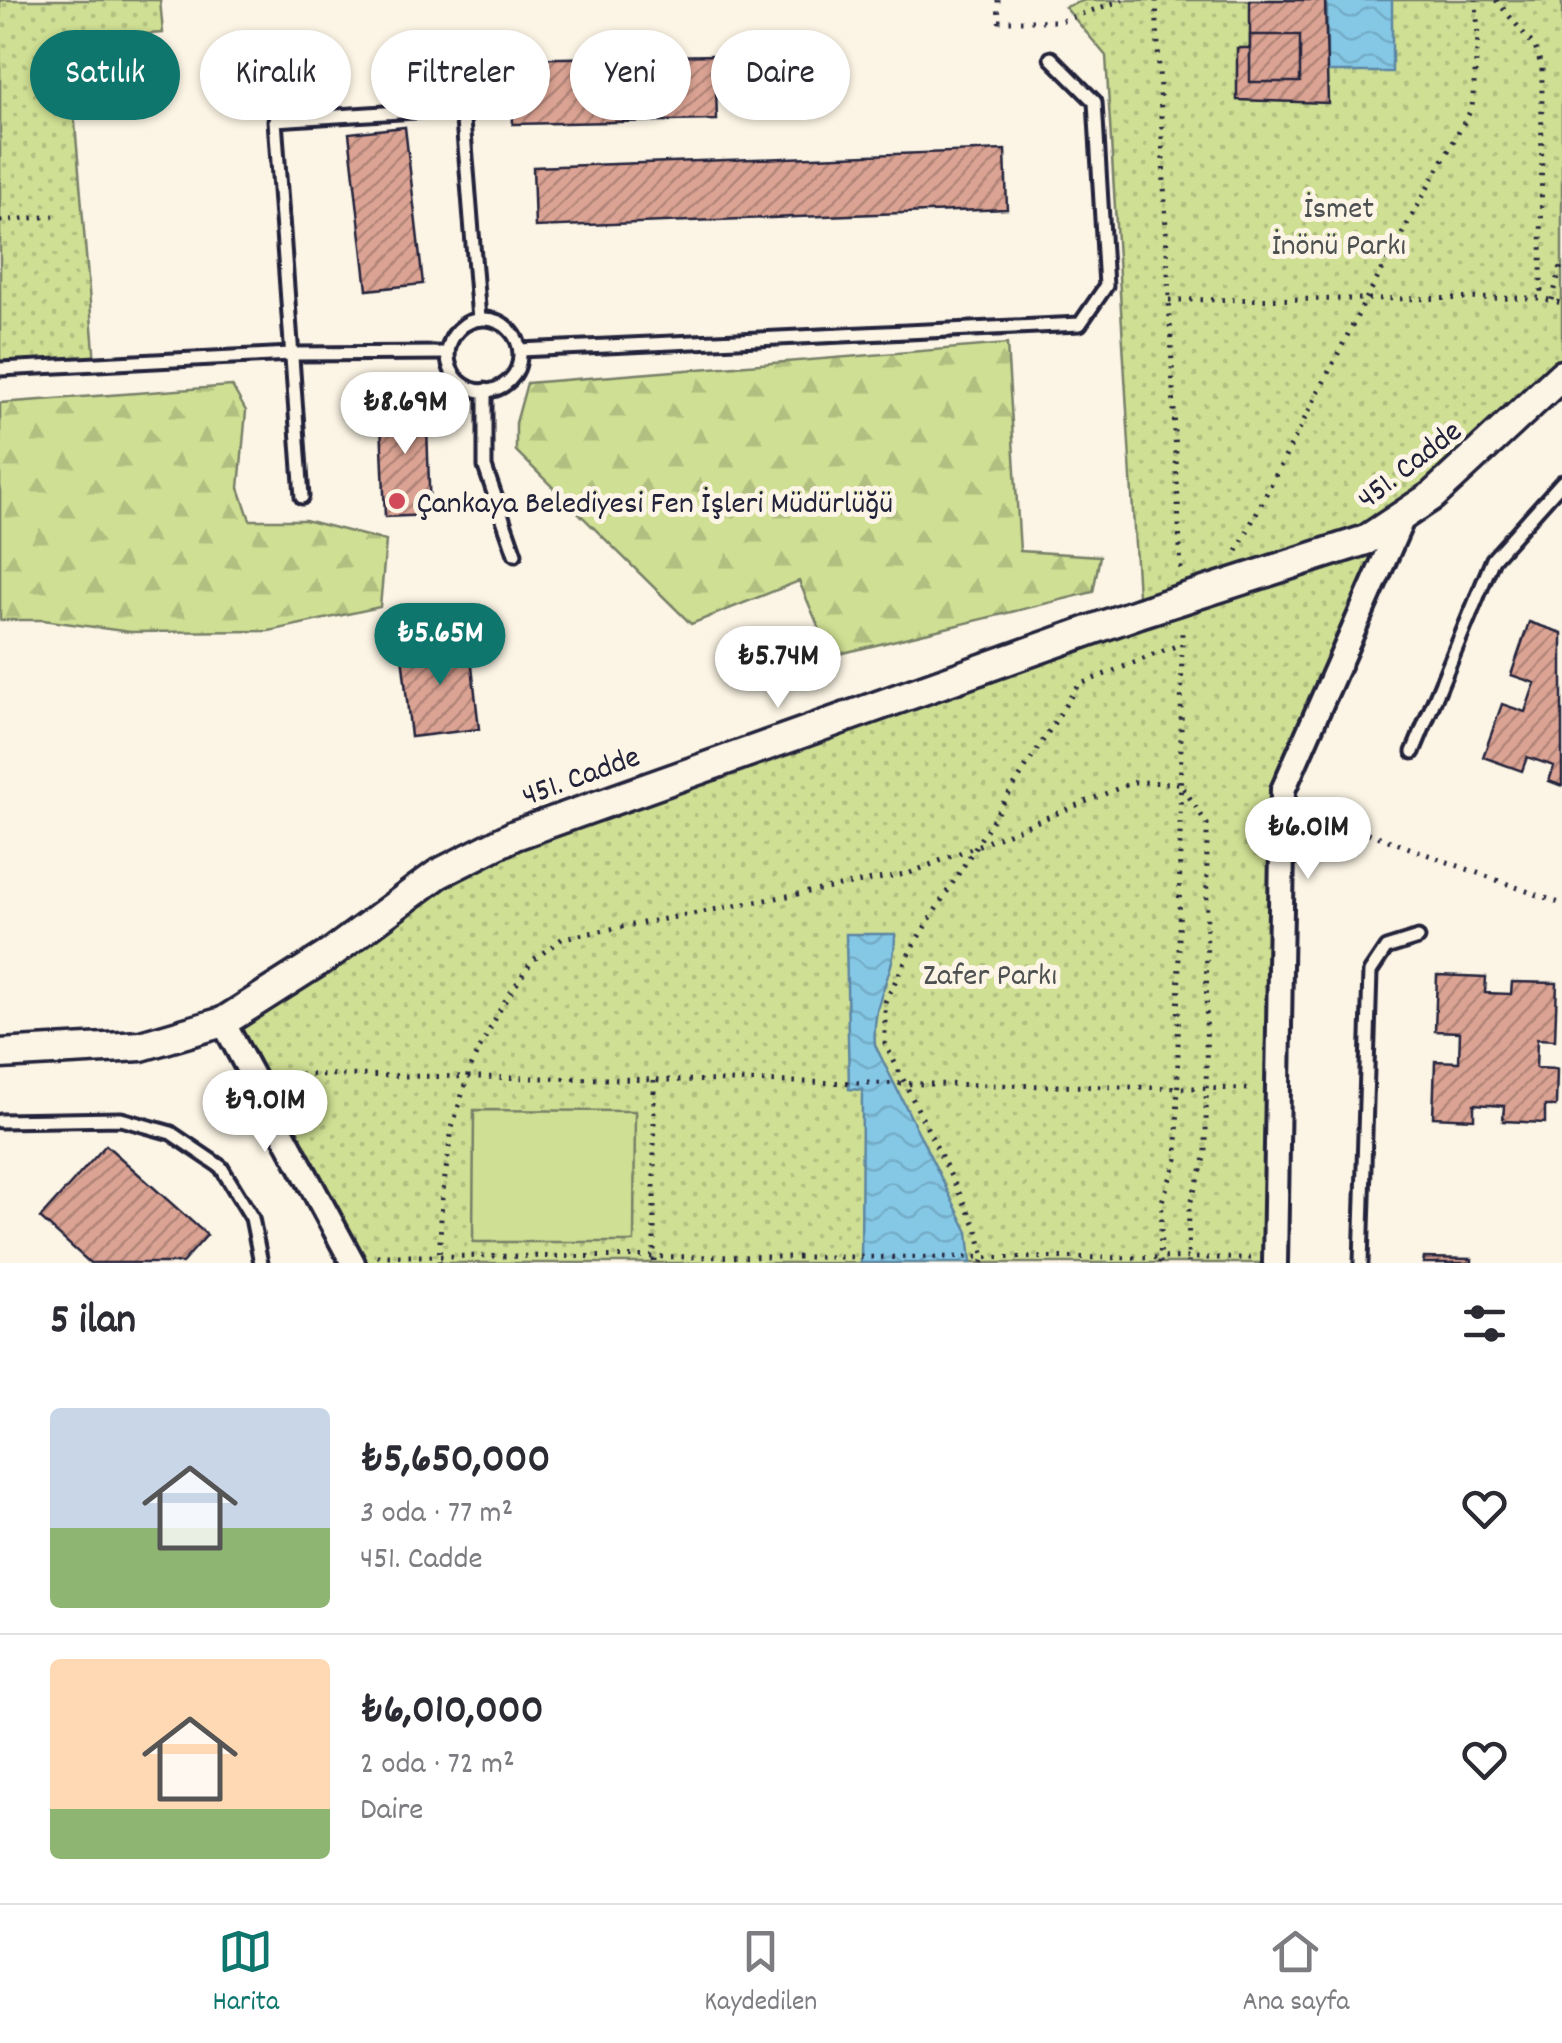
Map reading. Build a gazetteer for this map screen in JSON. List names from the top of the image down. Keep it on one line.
{"streets":{"street":["451. Cadde"]},"parks":["İsmet İnönü Parkı","Zafer Parkı"],"places":["Çankaya Belediyesi Fen İşleri Müdürlüğü"],"page":{"chip":["Satılık","Kiralık","Filtreler","Yeni","Daire"],"price":["₺8.69M","₺5.65M","₺5.74M","₺6.01M","₺9.01M"],"heading":"5 ilan","list":[{"name":"₺5,650,000","note":"3 oda · 77 m² · 451. Cadde"},{"name":"₺6,010,000","note":"2 oda · 72 m² · Daire"}],"tabs":["Harita","Kaydedilen","Ana sayfa"]}}
